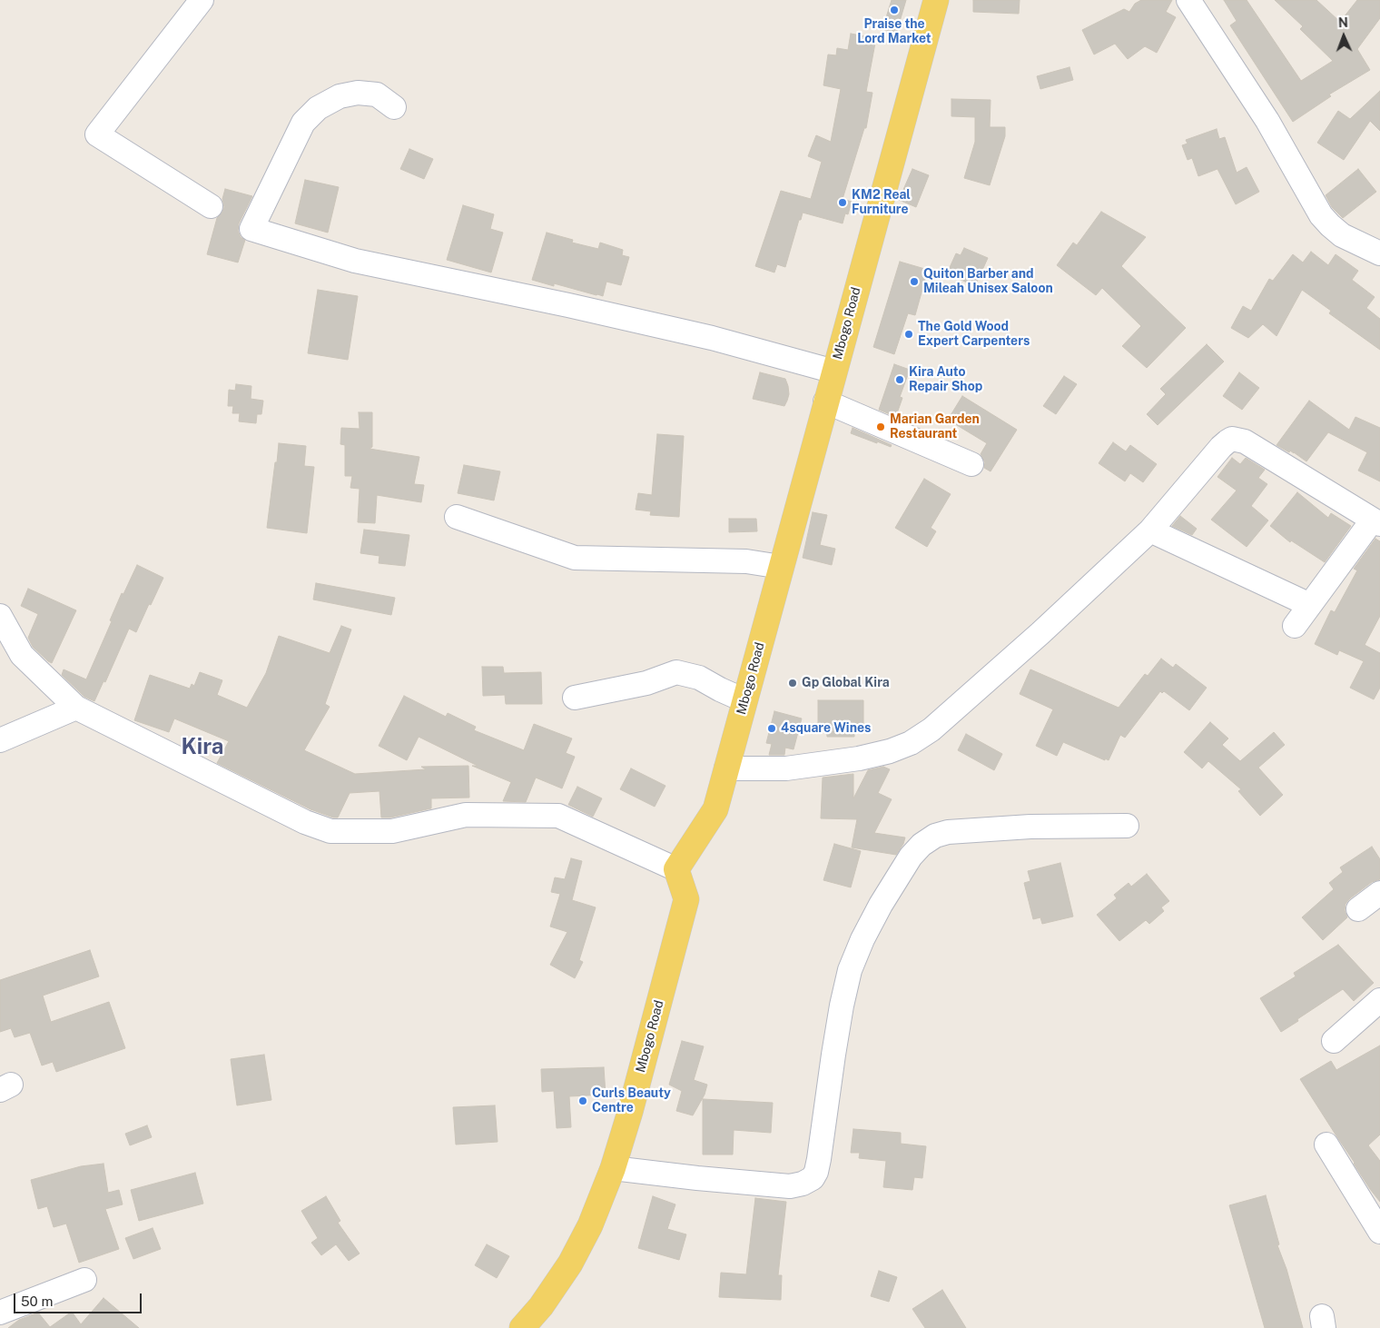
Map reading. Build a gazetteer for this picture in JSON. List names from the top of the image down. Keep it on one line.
{"streets":{"main road":["Mbogo Road"]},"districts":["Kira"],"places":["Praise the Lord Market","KM2 Real Furniture","Quiton Barber and Mileah Unisex Saloon","The Gold Wood Expert Carpenters","Kira Auto Repair Shop","Marian Garden Restaurant","Gp Global Kira","4square Wines","Curls Beauty Centre"],"scale_bar":"50 m","north":"top"}
